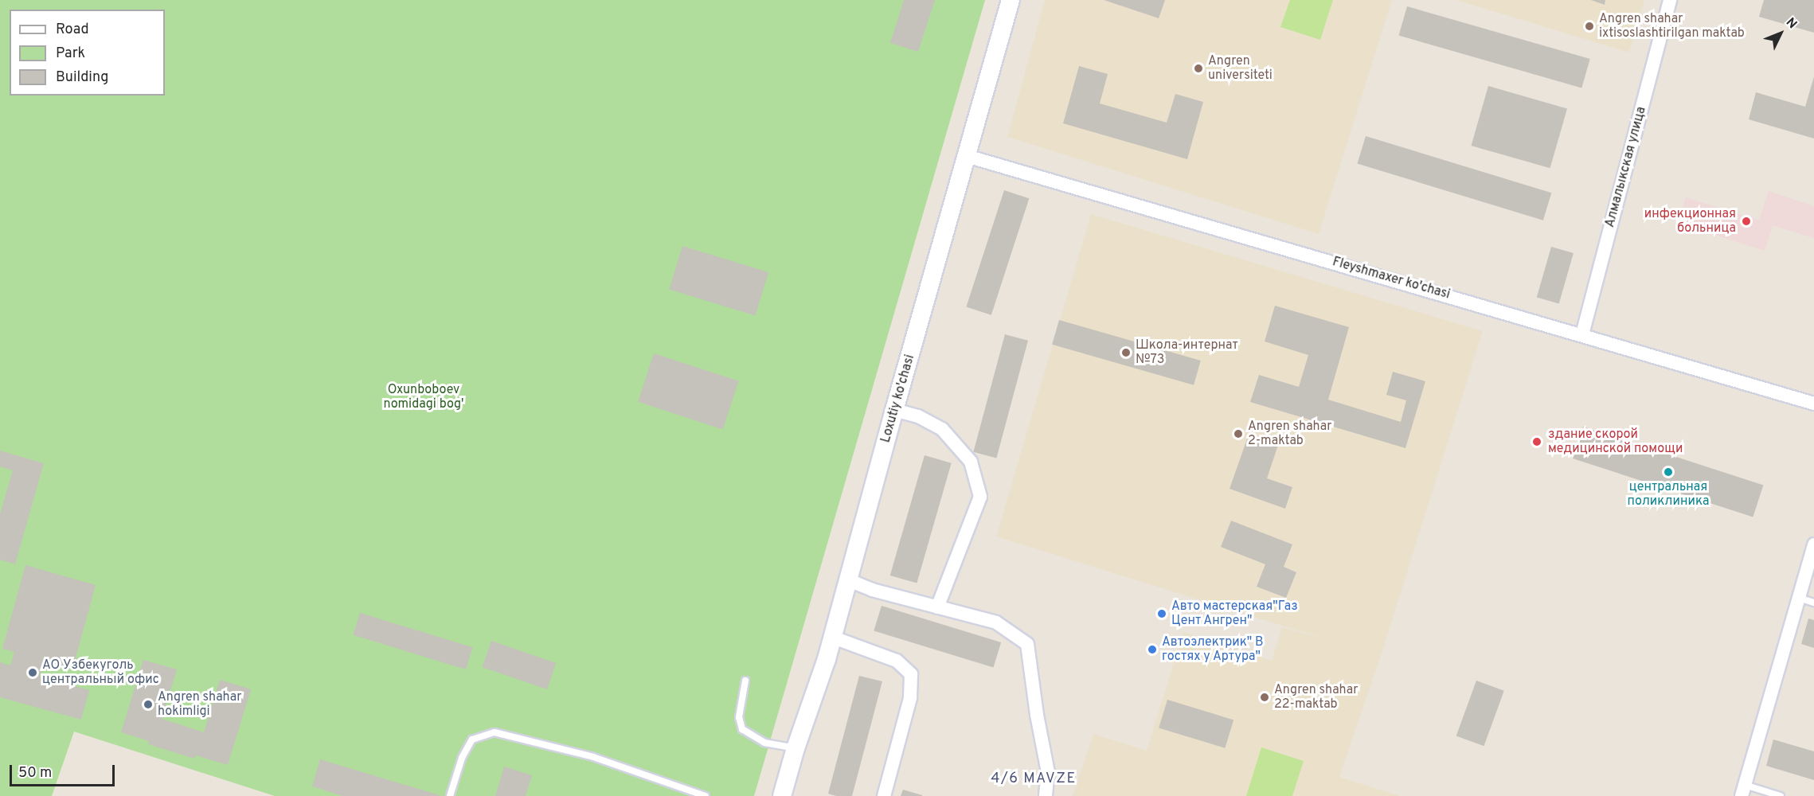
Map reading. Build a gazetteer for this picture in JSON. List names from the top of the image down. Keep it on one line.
{"streets":{"street":["Алмалыкская улица","Fleyshmaxer ko'chasi","Loxutiy ko'chasi"]},"crossings":[["Алмалыкская улица","Fleyshmaxer ko'chasi"],["Fleyshmaxer ko'chasi","Loxutiy ko'chasi"]],"districts":["4/6 MAVZE"],"parks":["Oxunboboev nomidagi bog'"],"places":["Angren shahar ixtisoslashtirilgan maktab","Angren universiteti","инфекционная больница","Школа-интернат №73","Angren shahar 2-maktab","здание скорой медицинской помощи","центральная поликлиника","Авто мастерская\"Газ Цент Ангрен\"","Автоэлектрик\" В гостях у Артура\"","АО Узбекуголь центральный офис","Angren shahar 22-maktab","Angren shahar hokimligi"],"legend":["Road","Park","Building"],"scale_bar":"50 m","north":"top right"}
